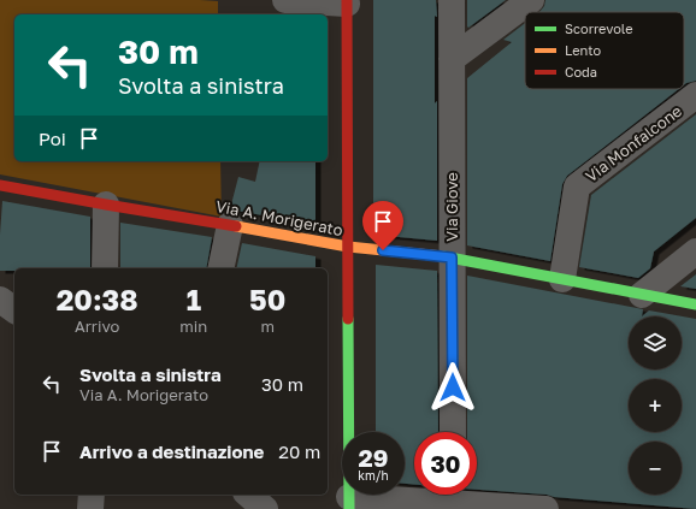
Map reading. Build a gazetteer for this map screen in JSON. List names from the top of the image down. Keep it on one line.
{"streets":{"street":["Via Monfalcone","Via Giove","Via A. Morigerato"]},"crossings":[["Via Monfalcone","Via A. Morigerato"],["Via Giove","Via A. Morigerato"]],"legend":["Scorrevole","Lento","Coda"],"page":{"turn":["30 m","Svolta a sinistra"],"then":"Poi","eta":["20:38","Arrivo","1","min","50","m"],"map_buttons":["+","−"],"list":[{"name":"Svolta a sinistra","note":"Via A. Morigerato","value":"30 m"},{"name":"Arrivo a destinazione","value":"20 m"}],"speed":"29 km/h","limit":"30"}}
